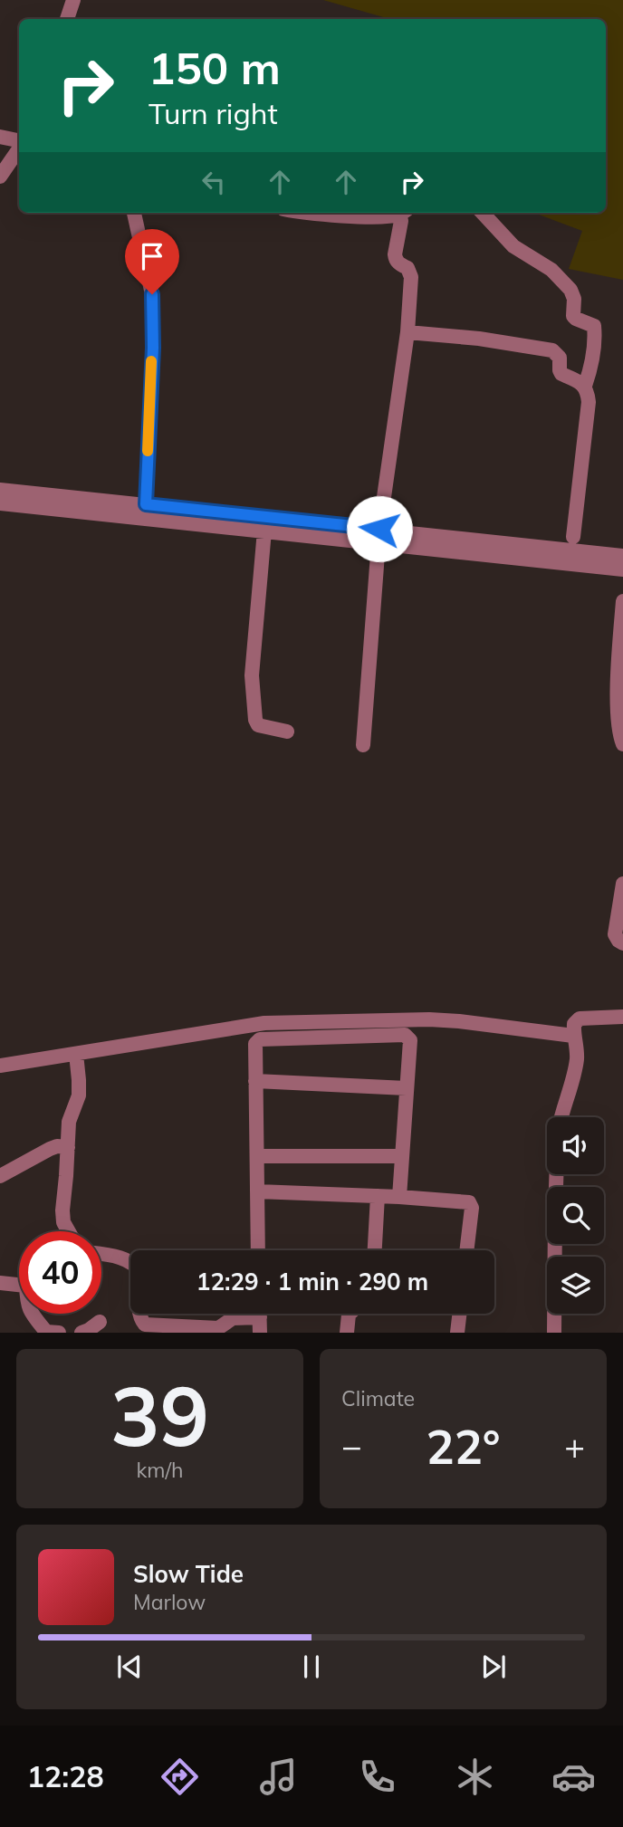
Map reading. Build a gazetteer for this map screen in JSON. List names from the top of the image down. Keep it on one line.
{"page":{"turn":["150 m","Turn right"],"limit":"40","trip":"12:29 · 1 min · 290 m","tile":[["39","km/h"],"Climate"],"heat":["−","22°","+"],"song":["Slow Tide","Marlow"],"tabs":"12:28"}}
